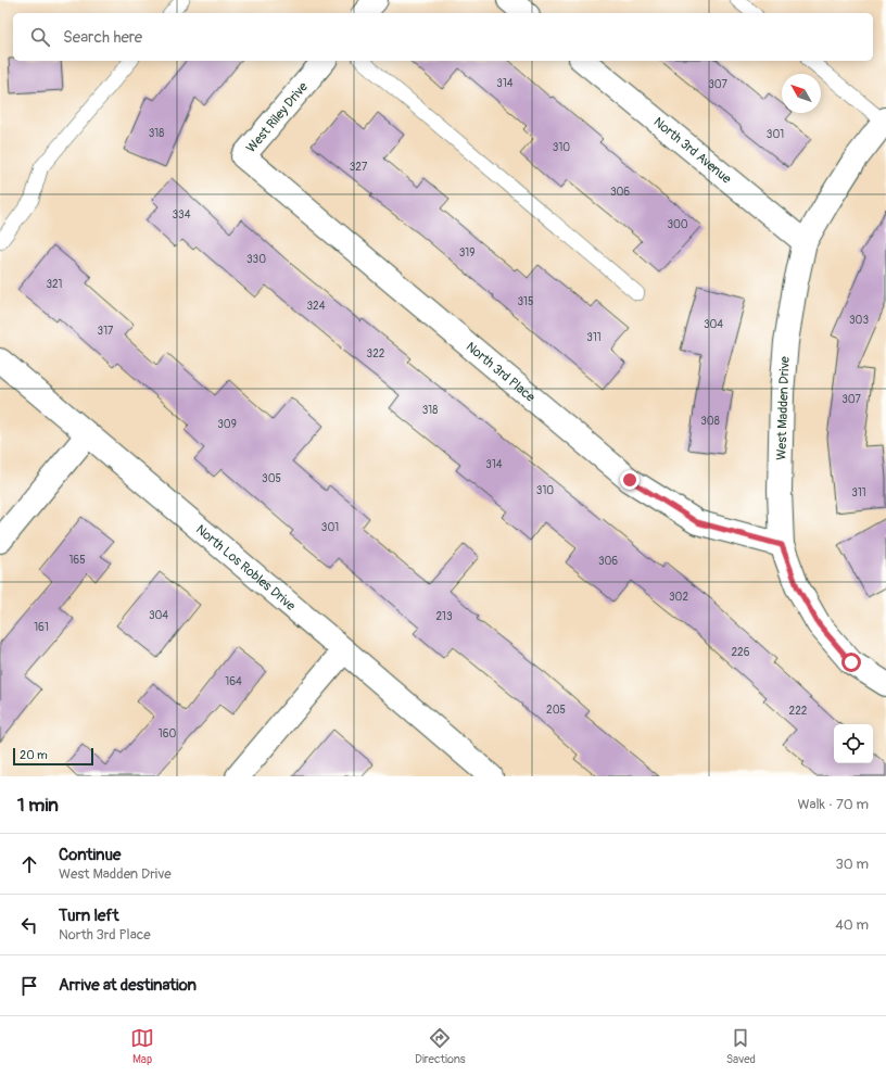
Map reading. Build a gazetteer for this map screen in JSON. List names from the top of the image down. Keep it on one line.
{"streets":{"street":["West Riley Drive","North 3rd Avenue","North 3rd Place","West Madden Drive","North Los Robles Drive"]},"crossings":[["West Riley Drive","North 3rd Place"],["North 3rd Avenue","West Madden Drive"],["North 3rd Place","West Madden Drive"]],"house_numbers":["314","307","318","301","310","327","306","334","300","319","330","321","315","324","303","304","317","311","322","307","318","308","309","314","305","310","311","301","165","306","302","304","213","161","226","164","205","222","160"],"scale_bar":"20 m","north":"top left","page":{"search":"Search here","scale":"20 m","heading":["1 min","Walk · 70 m"],"list":[["Continue","West Madden Drive","30 m"],["Turn left","North 3rd Place","40 m"],"Arrive at destination"],"nav":["Map","Directions","Saved"]}}
